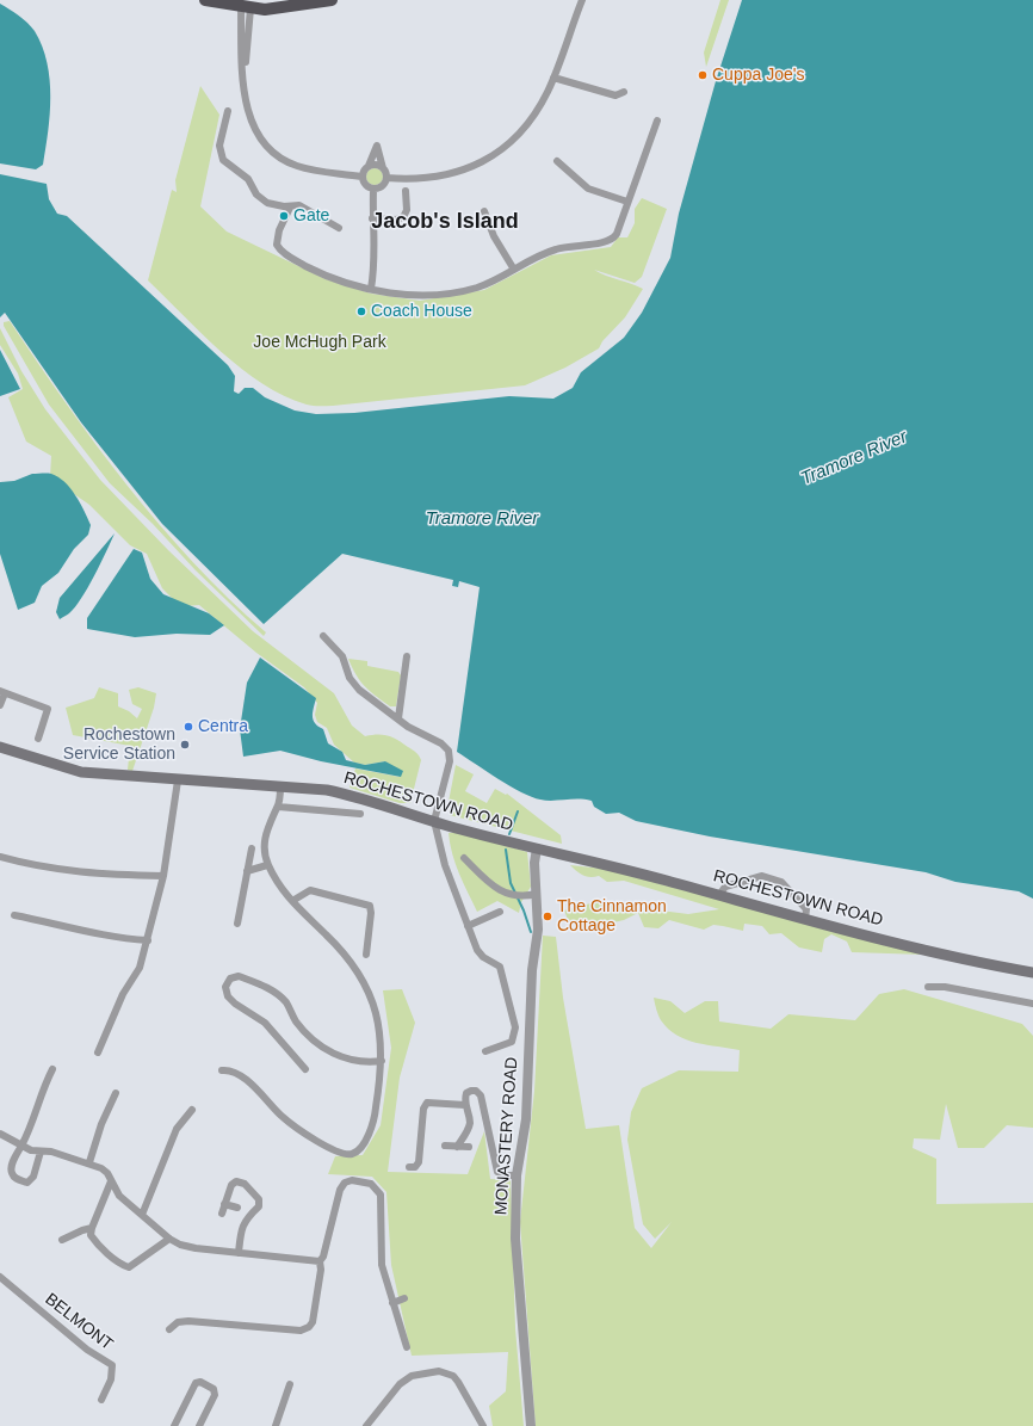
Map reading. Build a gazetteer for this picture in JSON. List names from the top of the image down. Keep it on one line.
{"streets":{"main road":["ROCHESTOWN ROAD"],"street":["MONASTERY ROAD","BELMONT"]},"crossings":[["ROCHESTOWN ROAD","MONASTERY ROAD"]],"districts":["Jacob's Island"],"water":["Tramore River"],"parks":["Joe McHugh Park"],"places":["Cuppa Joe's","Gate","Coach House","Centra","Rochestown Service Station","The Cinnamon Cottage"]}
